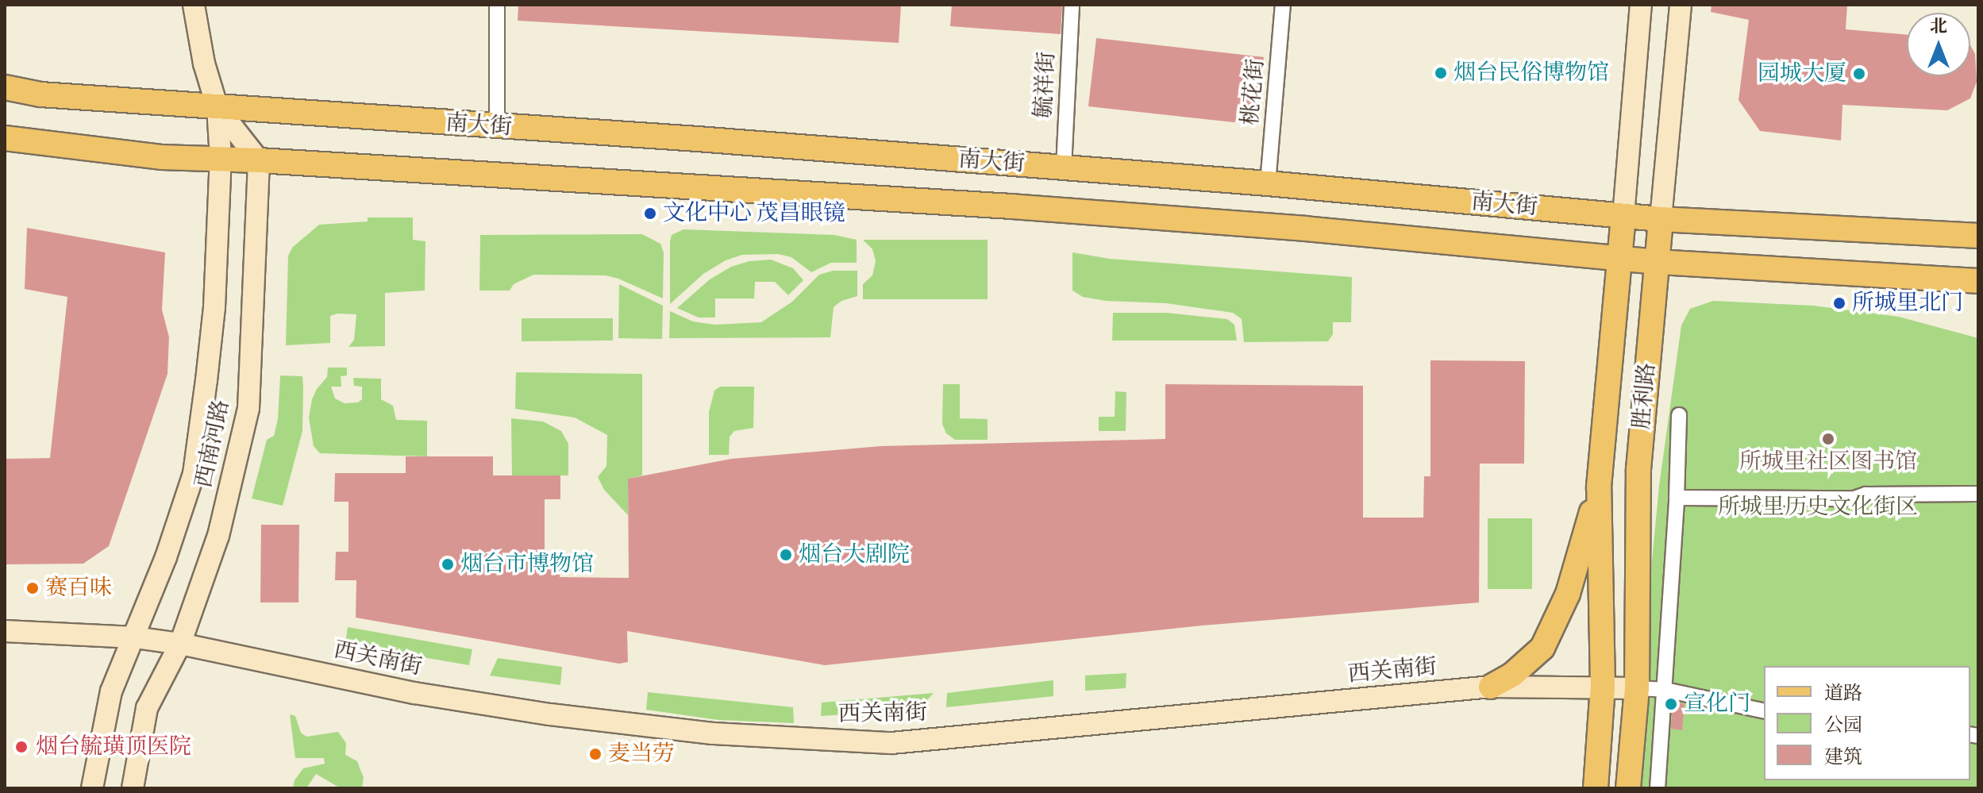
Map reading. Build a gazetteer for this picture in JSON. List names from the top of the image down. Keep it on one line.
{"streets":{"main road":["南大街","胜利路","西南河路","西关南街"],"street":["毓祥街","桃花街"]},"crossings":[["毓祥街","南大街"],["桃花街","南大街"],["南大街","胜利路"],["南大街","西南河路"],["胜利路","西关南街"],["西南河路","西关南街"]],"parks":["所城里历史文化街区"],"places":["烟台民俗博物馆","园城大厦","文化中心 茂昌眼镜","所城里北门","所城里社区图书馆","烟台大剧院","烟台市博物馆","赛百味","宣化门","烟台毓璜顶医院","麦当劳"],"legend":["道路","公园","建筑"],"north":"top"}
